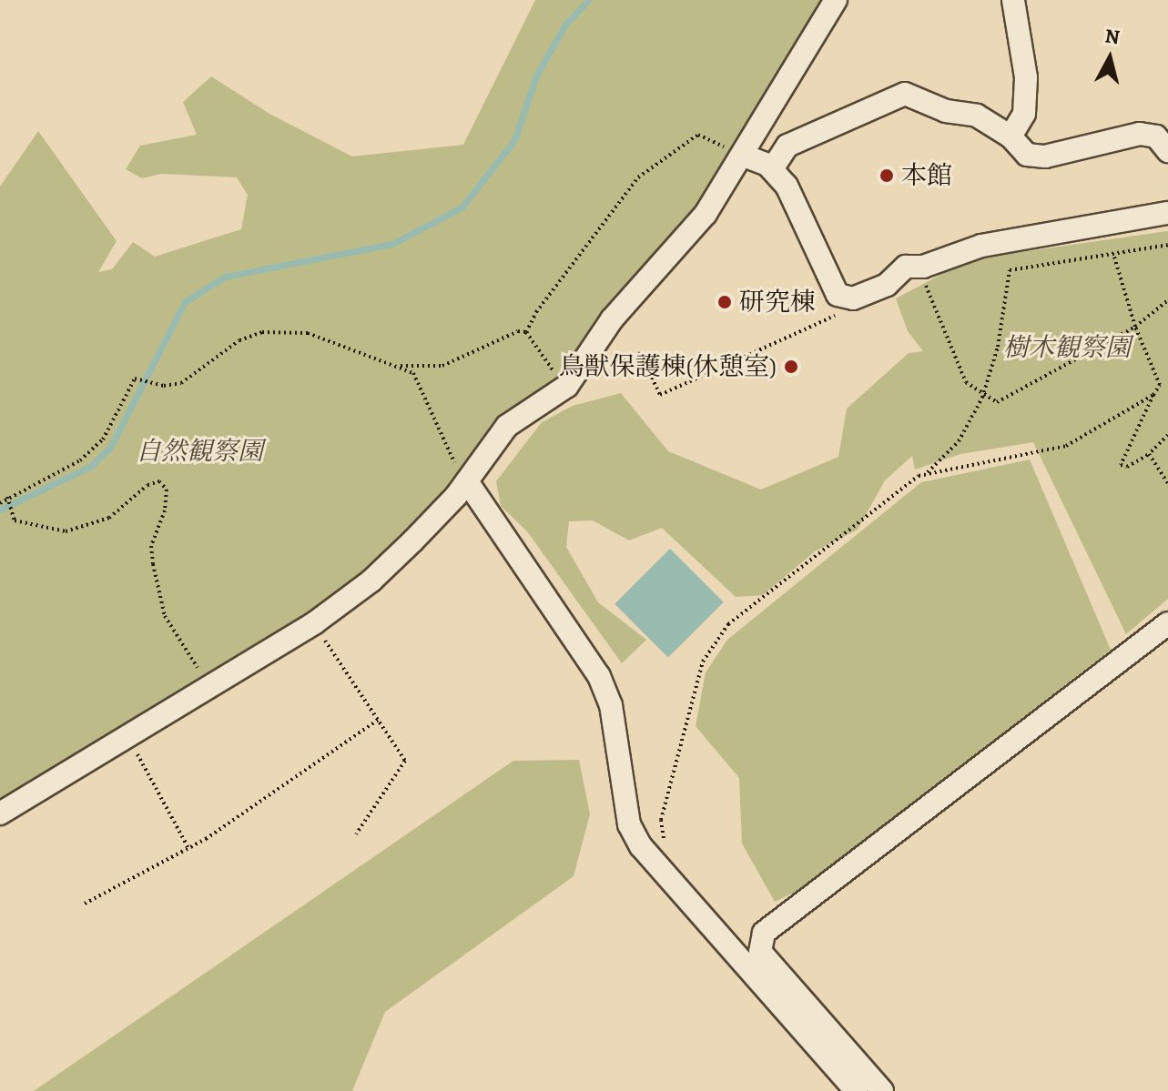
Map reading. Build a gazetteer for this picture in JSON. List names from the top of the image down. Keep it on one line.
{"parks":["樹木観察園","自然観察園"],"places":["本館","研究棟","鳥獣保護棟(休憩室)"],"north":"top"}
